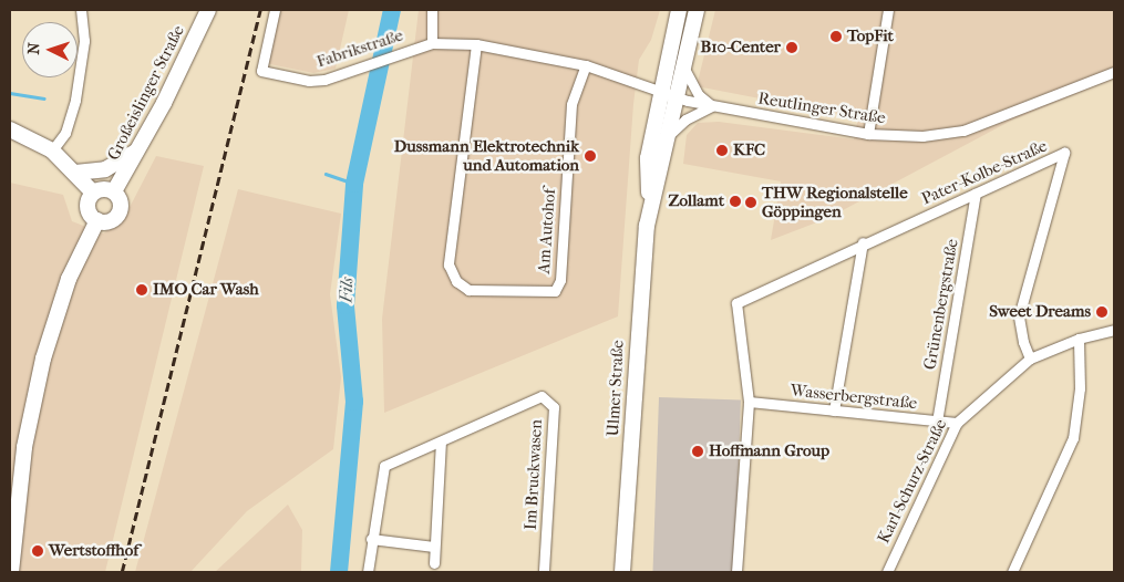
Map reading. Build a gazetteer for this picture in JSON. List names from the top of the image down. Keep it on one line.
{"streets":{"main road":["Großeislinger Straße","Ulmer Straße"],"street":["Fabrikstraße","Reutlinger Straße","Pater-Kolbe-Straße","Am Autohof","Grünenbergstraße","Wasserbergstraße","Im Bruckwasen","Karl-Schurz-Straße"]},"crossings":[["Reutlinger Straße","Ulmer Straße"],["Pater-Kolbe-Straße","Grünenbergstraße"],["Pater-Kolbe-Straße","Wasserbergstraße"],["Pater-Kolbe-Straße","Karl-Schurz-Straße"],["Grünenbergstraße","Wasserbergstraße"],["Wasserbergstraße","Karl-Schurz-Straße"]],"water":["Fils"],"places":["TopFit","B10-Center","KFC","Dussmann Elektrotechnik und Automation","Zollamt","THW Regionalstelle Göppingen","IMO Car Wash","Sweet Dreams","Hoffmann Group","Wertstoffhof"],"north":"left"}
